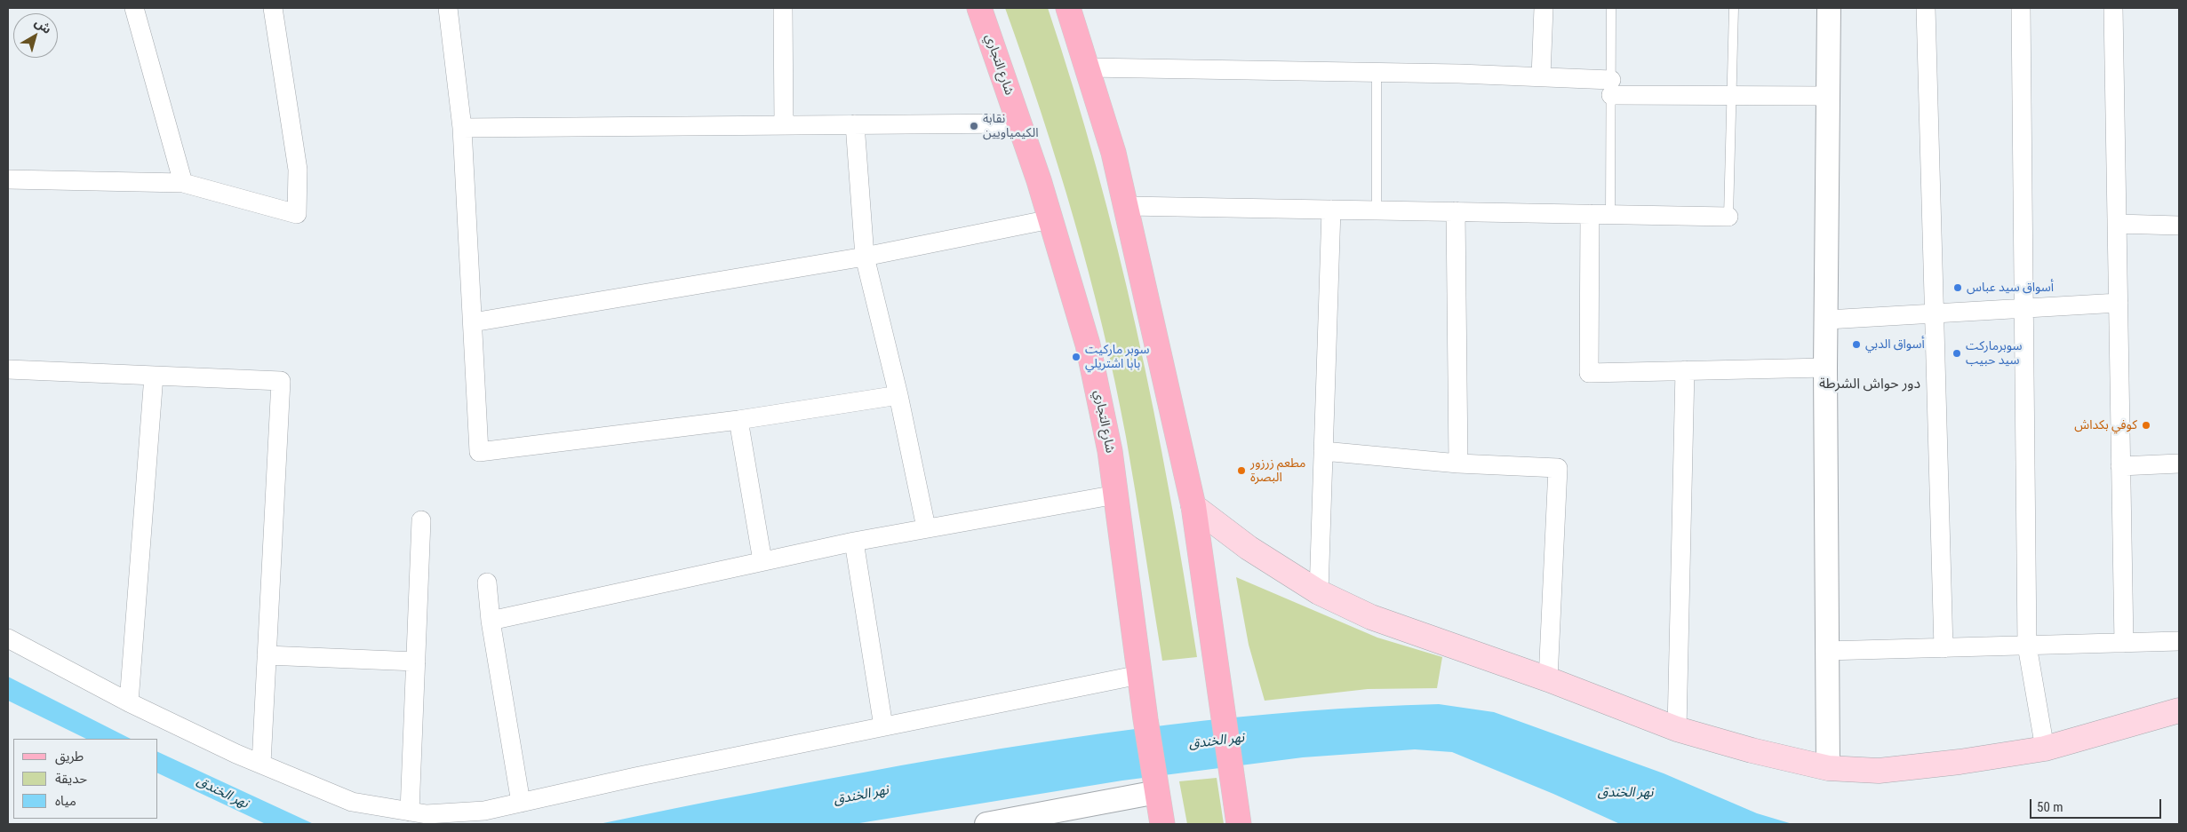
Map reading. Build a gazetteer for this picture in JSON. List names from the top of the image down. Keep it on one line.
{"streets":{"main road":["شارع التجاري"]},"districts":["دور حواش الشرطة"],"water":["نهر الخندق"],"places":["نقابة الكيمياويين","أسواق سيد عباس","أسواق الدبي","سوبرماركت سيد حبيب","سوبر ماركيت بابا اشتريلي","كوفي بكداش","مطعم زرزور البصرة"],"legend":["طريق","حديقة","مياه"],"scale_bar":"50 m","north":"top right"}
